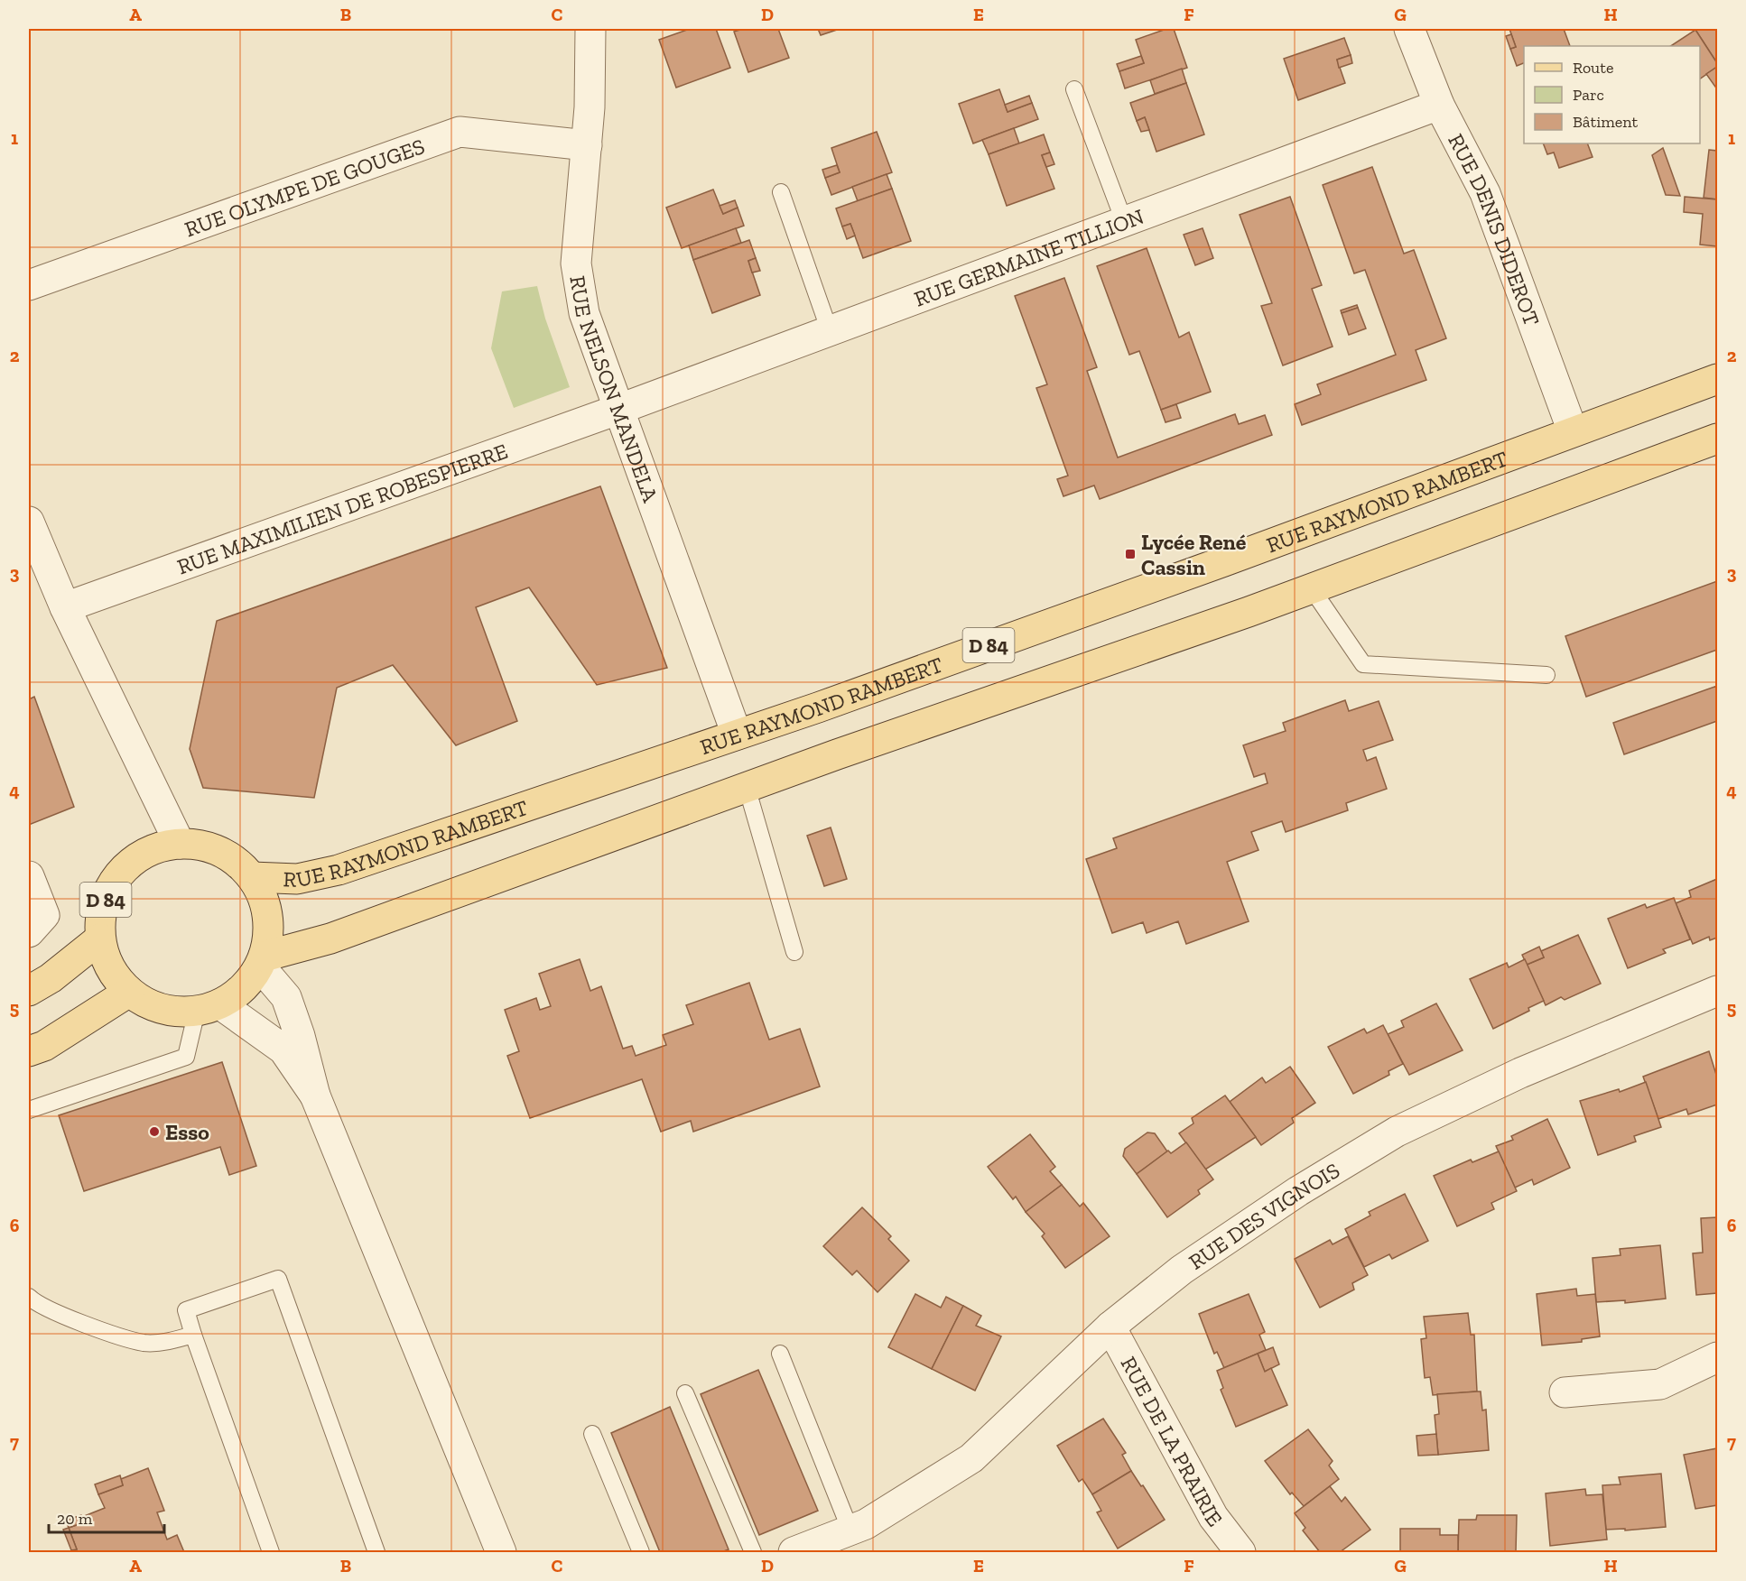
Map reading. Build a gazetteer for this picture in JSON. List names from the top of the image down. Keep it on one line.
{"streets":{"main road":["RUE RAYMOND RAMBERT","D 84"],"street":["RUE OLYMPE DE GOUGES","RUE DENIS DIDEROT","RUE GERMAINE TILLION","RUE NELSON MANDELA","RUE MAXIMILIEN DE ROBESPIERRE","RUE DES VIGNOIS","RUE DE LA PRAIRIE"]},"crossings":[["RUE OLYMPE DE GOUGES","RUE NELSON MANDELA"],["RUE DENIS DIDEROT","RUE GERMAINE TILLION"],["RUE DENIS DIDEROT","RUE RAYMOND RAMBERT"],["RUE GERMAINE TILLION","RUE NELSON MANDELA"],["RUE GERMAINE TILLION","RUE MAXIMILIEN DE ROBESPIERRE"],["RUE NELSON MANDELA","RUE RAYMOND RAMBERT"],["RUE NELSON MANDELA","RUE MAXIMILIEN DE ROBESPIERRE"],["RUE RAYMOND RAMBERT","D 84"],["RUE DES VIGNOIS","RUE DE LA PRAIRIE"]],"places":{"transit":["Lycée René Cassin"],"other":["Esso"]},"legend":["Route","Parc","Bâtiment"],"scale_bar":"20 m","grid":{"columns":["A","B","C","D","E","F","G","H"],"rows":["1","2","3","4","5","6","7"]}}
